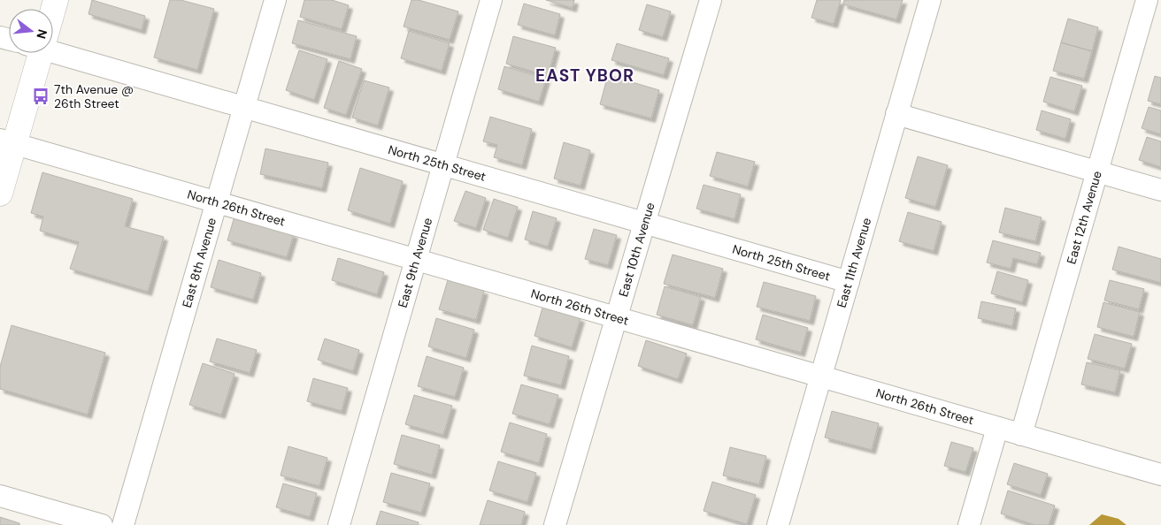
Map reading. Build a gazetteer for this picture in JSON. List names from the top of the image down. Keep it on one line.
{"streets":{"street":["North 25th Street","North 26th Street","East 12th Avenue","East 10th Avenue","East 8th Avenue","East 9th Avenue","East 11th Avenue"]},"crossings":[["North 25th Street","East 10th Avenue"],["North 25th Street","East 8th Avenue"],["North 25th Street","East 9th Avenue"],["North 25th Street","East 11th Avenue"],["North 26th Street","East 12th Avenue"],["North 26th Street","East 10th Avenue"],["North 26th Street","East 8th Avenue"],["North 26th Street","East 9th Avenue"],["North 26th Street","East 11th Avenue"]],"districts":["EAST YBOR"],"places":{"bus stop":["7th Avenue @ 26th Street"]},"north":"right"}
